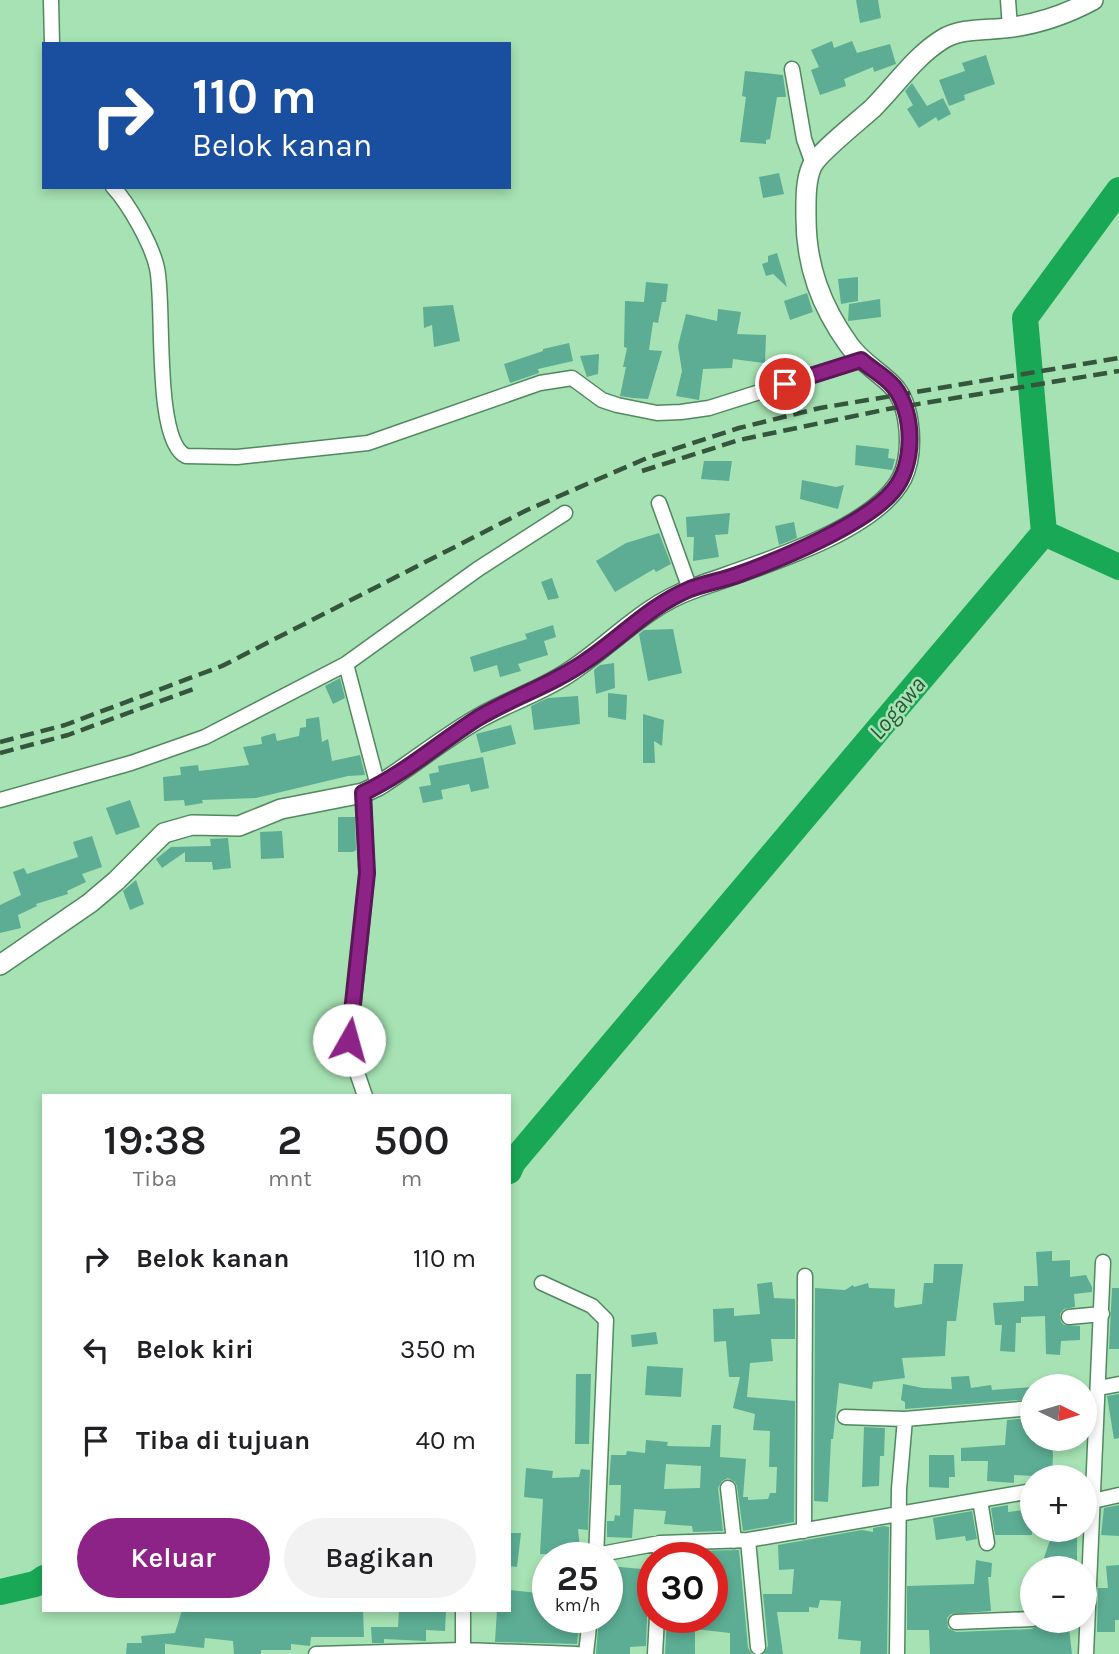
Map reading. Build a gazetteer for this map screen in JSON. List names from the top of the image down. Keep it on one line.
{"water":["Logawa"],"north":"right","page":{"turn":["110 m","Belok kanan"],"eta":["19:38","Tiba","2","mnt","500","m"],"list":[{"name":"Belok kanan","value":"110 m"},{"name":"Belok kiri","value":"350 m"},{"name":"Tiba di tujuan","value":"40 m"}],"map_buttons":["+","−"],"buttons":["Keluar","Bagikan"],"speed":"25 km/h","limit":"30"}}
